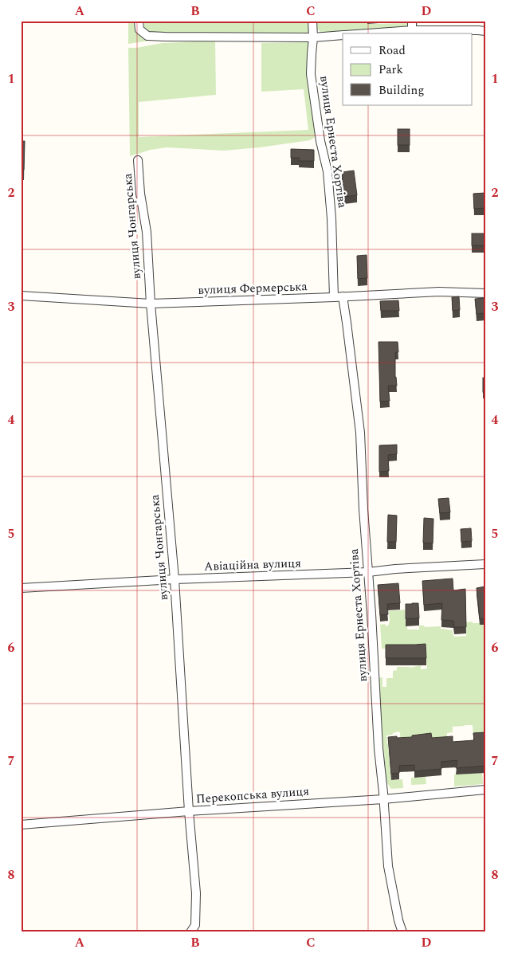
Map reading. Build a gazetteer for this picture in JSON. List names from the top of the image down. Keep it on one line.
{"streets":{"street":["вулиця Ернеста Хортіва","вулиця Чонгарська","вулиця Фермерська","Авіаційна вулиця","Перекопська вулиця"]},"crossings":[["вулиця Ернеста Хортіва","вулиця Фермерська"],["вулиця Ернеста Хортіва","Авіаційна вулиця"],["вулиця Ернеста Хортіва","Перекопська вулиця"],["вулиця Чонгарська","вулиця Фермерська"],["вулиця Чонгарська","Авіаційна вулиця"],["вулиця Чонгарська","Перекопська вулиця"]],"legend":["Road","Park","Building"],"grid":{"columns":["A","B","C","D"],"rows":["1","2","3","4","5","6","7","8"]}}
